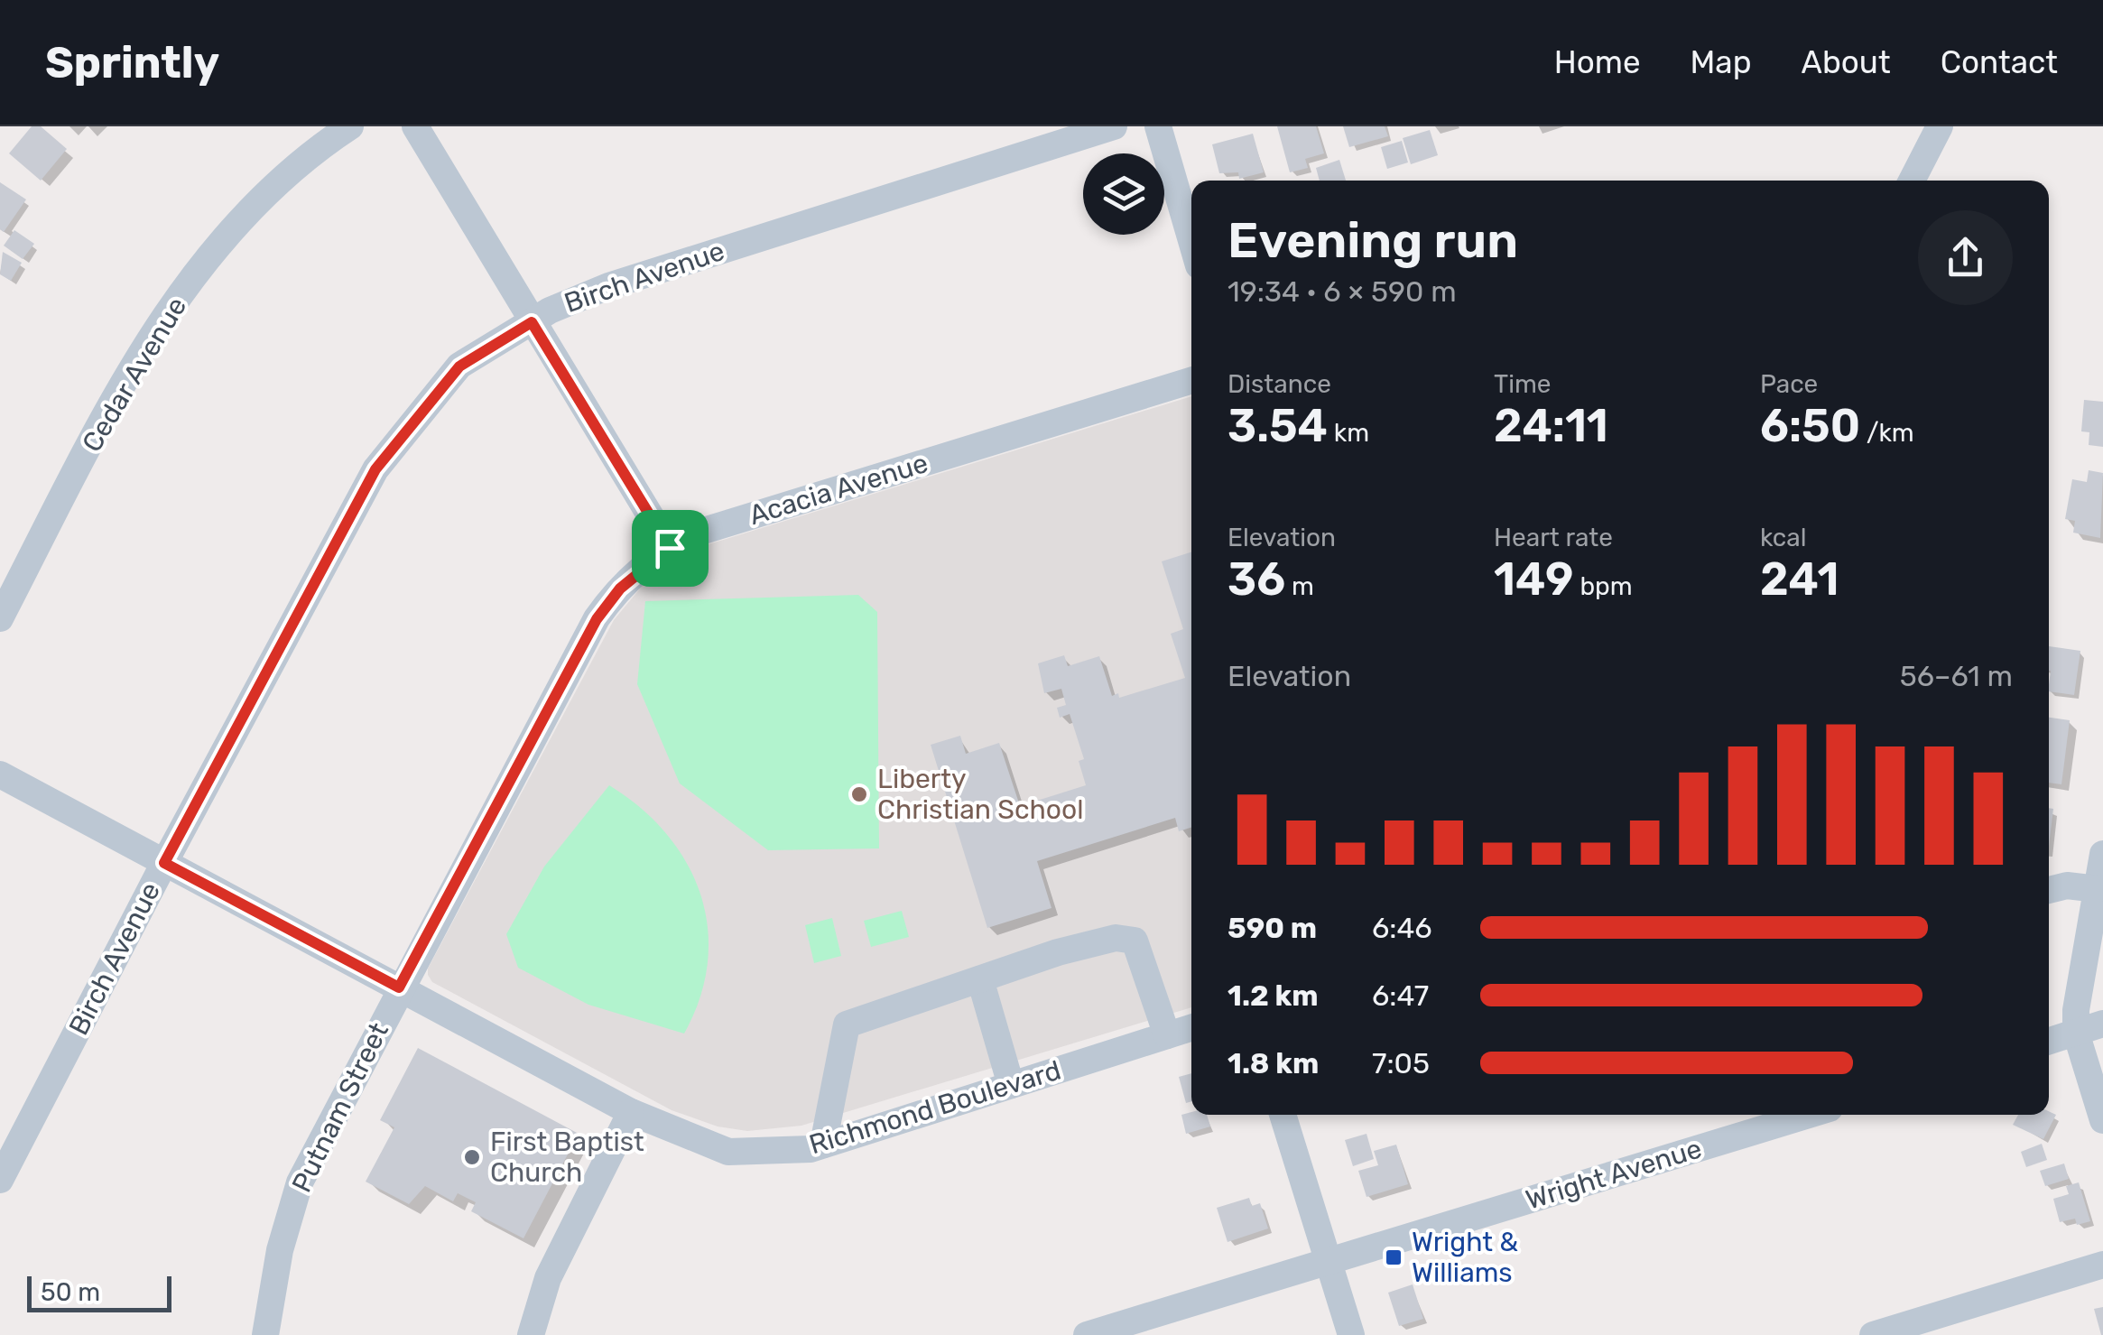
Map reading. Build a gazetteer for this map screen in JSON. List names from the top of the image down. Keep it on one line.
{"streets":{"street":["Birch Avenue","Cedar Avenue","Acacia Avenue","Putnam Street","Richmond Boulevard","Wright Avenue"]},"crossings":[["Birch Avenue","Richmond Boulevard"],["Acacia Avenue","Putnam Street"],["Acacia Avenue","Richmond Boulevard"],["Putnam Street","Richmond Boulevard"]],"places":{"other":["Liberty Christian School","First Baptist Church"],"transit":["Wright & Williams"]},"scale_bar":"50 m","page":{"header":"Sprintly","nav":["Home","Map","About","Contact"],"heading":["Evening run","19:34 · 6 × 590 m"],"stats":[["Distance","3.54 km"],["Time","24:11"],["Pace","6:50 /km"],["Elevation","36 m"],["Heart rate","149 bpm"],["kcal","241"]],"chart":["Elevation","56–61 m"],"list":[{"name":"590 m","note":"6:46"},{"name":"1.2 km","note":"6:47"},{"name":"1.8 km","note":"7:05"}],"scale":"50 m"}}
